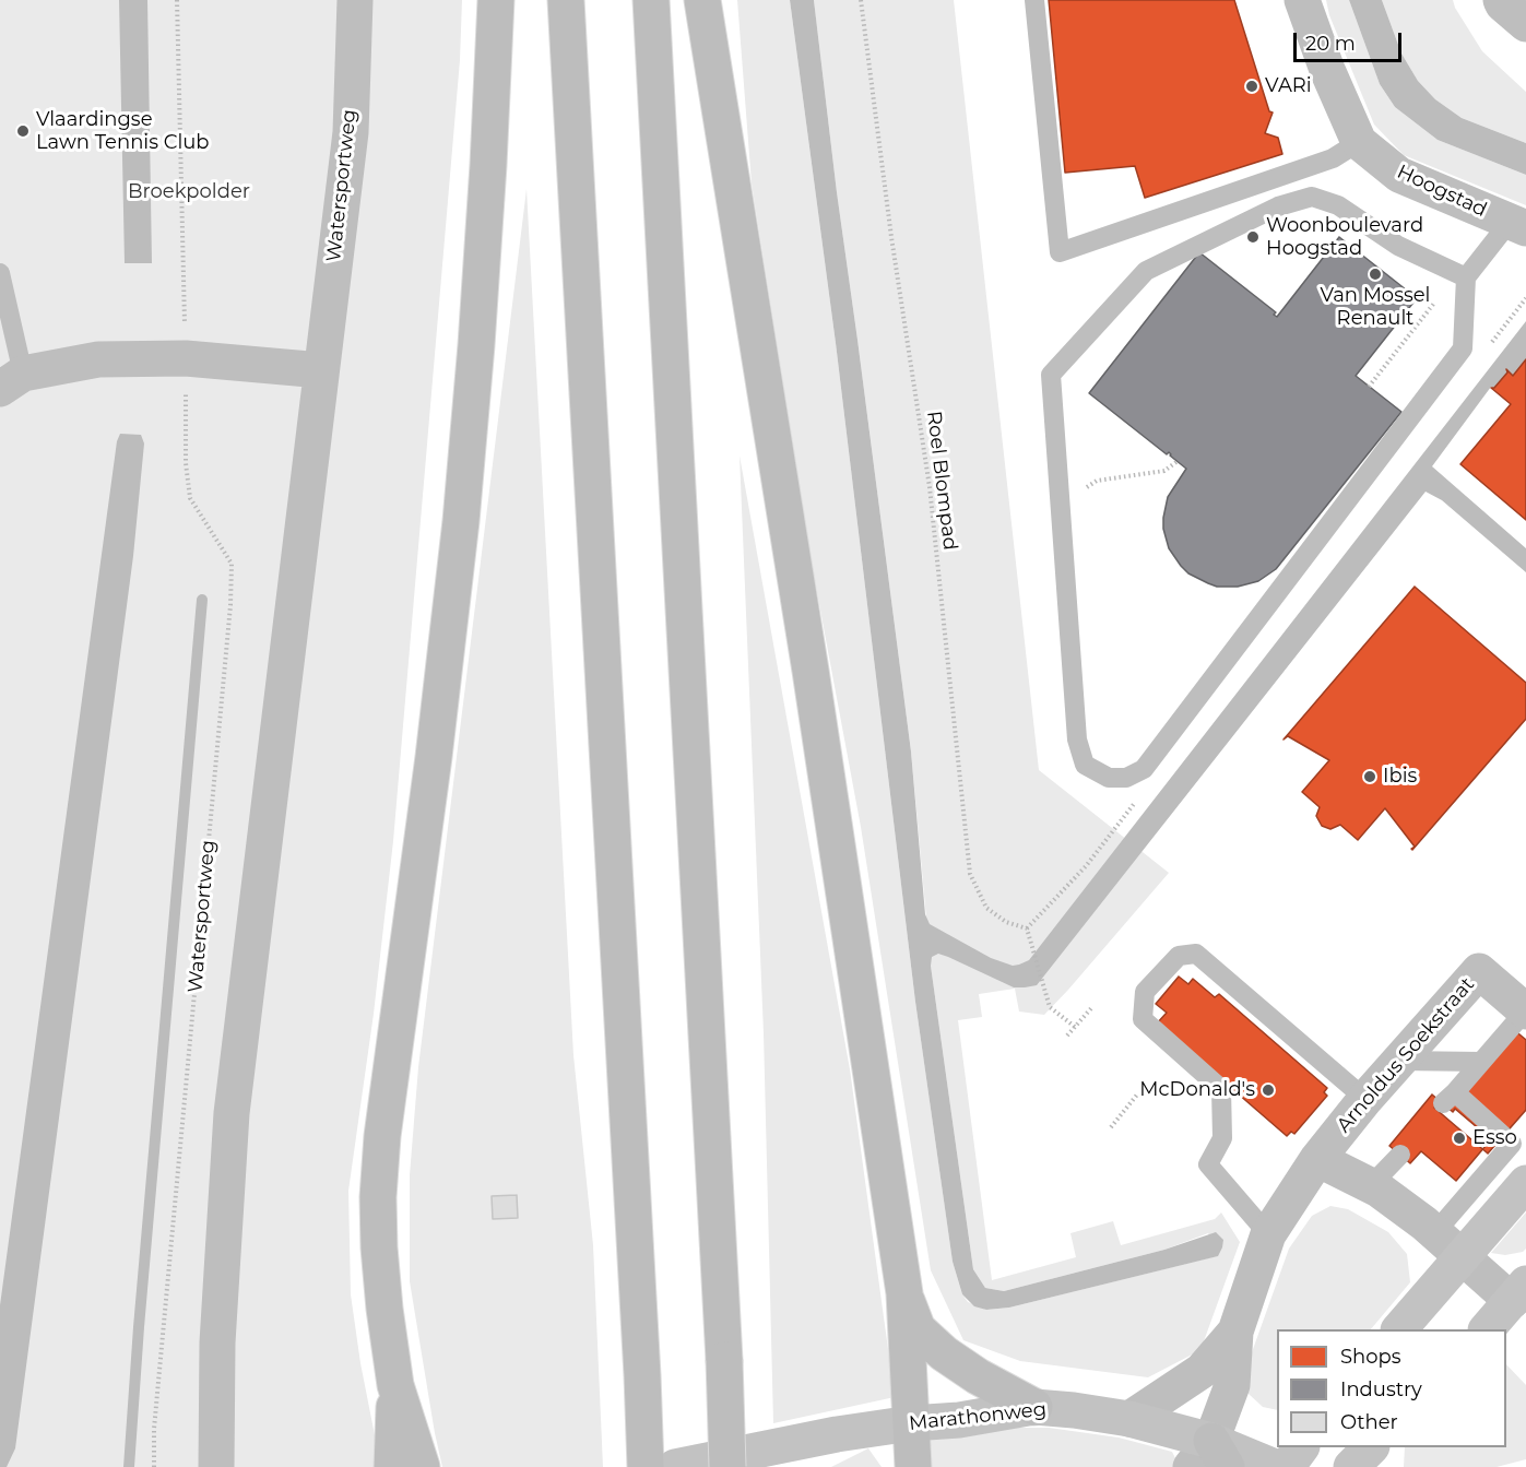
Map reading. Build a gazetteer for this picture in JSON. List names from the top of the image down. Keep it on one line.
{"streets":{"main road":["Marathonweg"],"street":["Watersportweg","Hoogstad","Arnoldus Soekstraat"],"path":["Roel Blompad"]},"crossings":[["Arnoldus Soekstraat","Marathonweg"]],"parks":["Broekpolder"],"places":["VARi","Vlaardingse Lawn Tennis Club","Woonboulevard Hoogstad","Van Mossel Renault","Ibis","McDonald's","Esso"],"legend":["Shops","Industry","Other"],"scale_bar":"20 m"}
